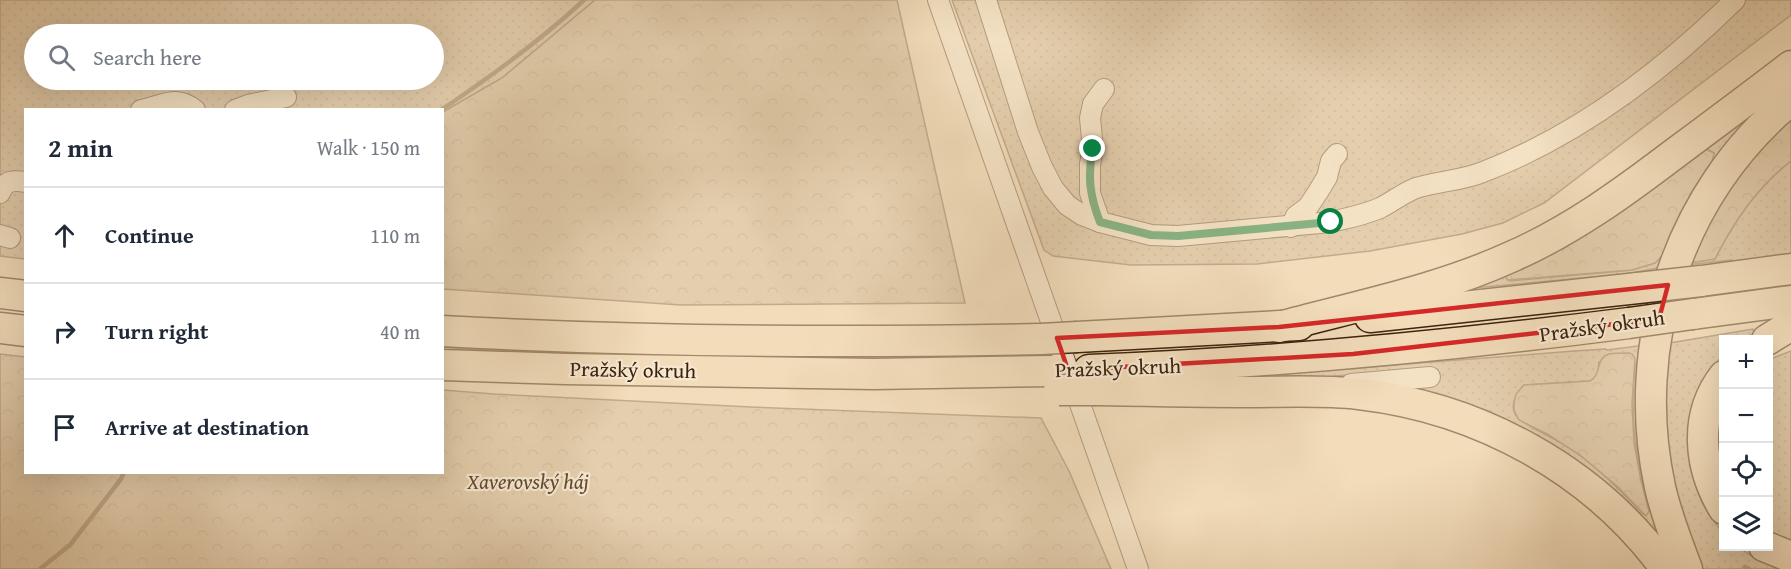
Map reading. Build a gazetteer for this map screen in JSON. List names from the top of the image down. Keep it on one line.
{"streets":{"highway":["Pražský okruh"]},"parks":["Xaverovský háj"],"page":{"search":"Search here","heading":["2 min","Walk · 150 m"],"list":[["Continue","110 m"],["Turn right","40 m"],"Arrive at destination"],"map_buttons":["+","−"]}}
